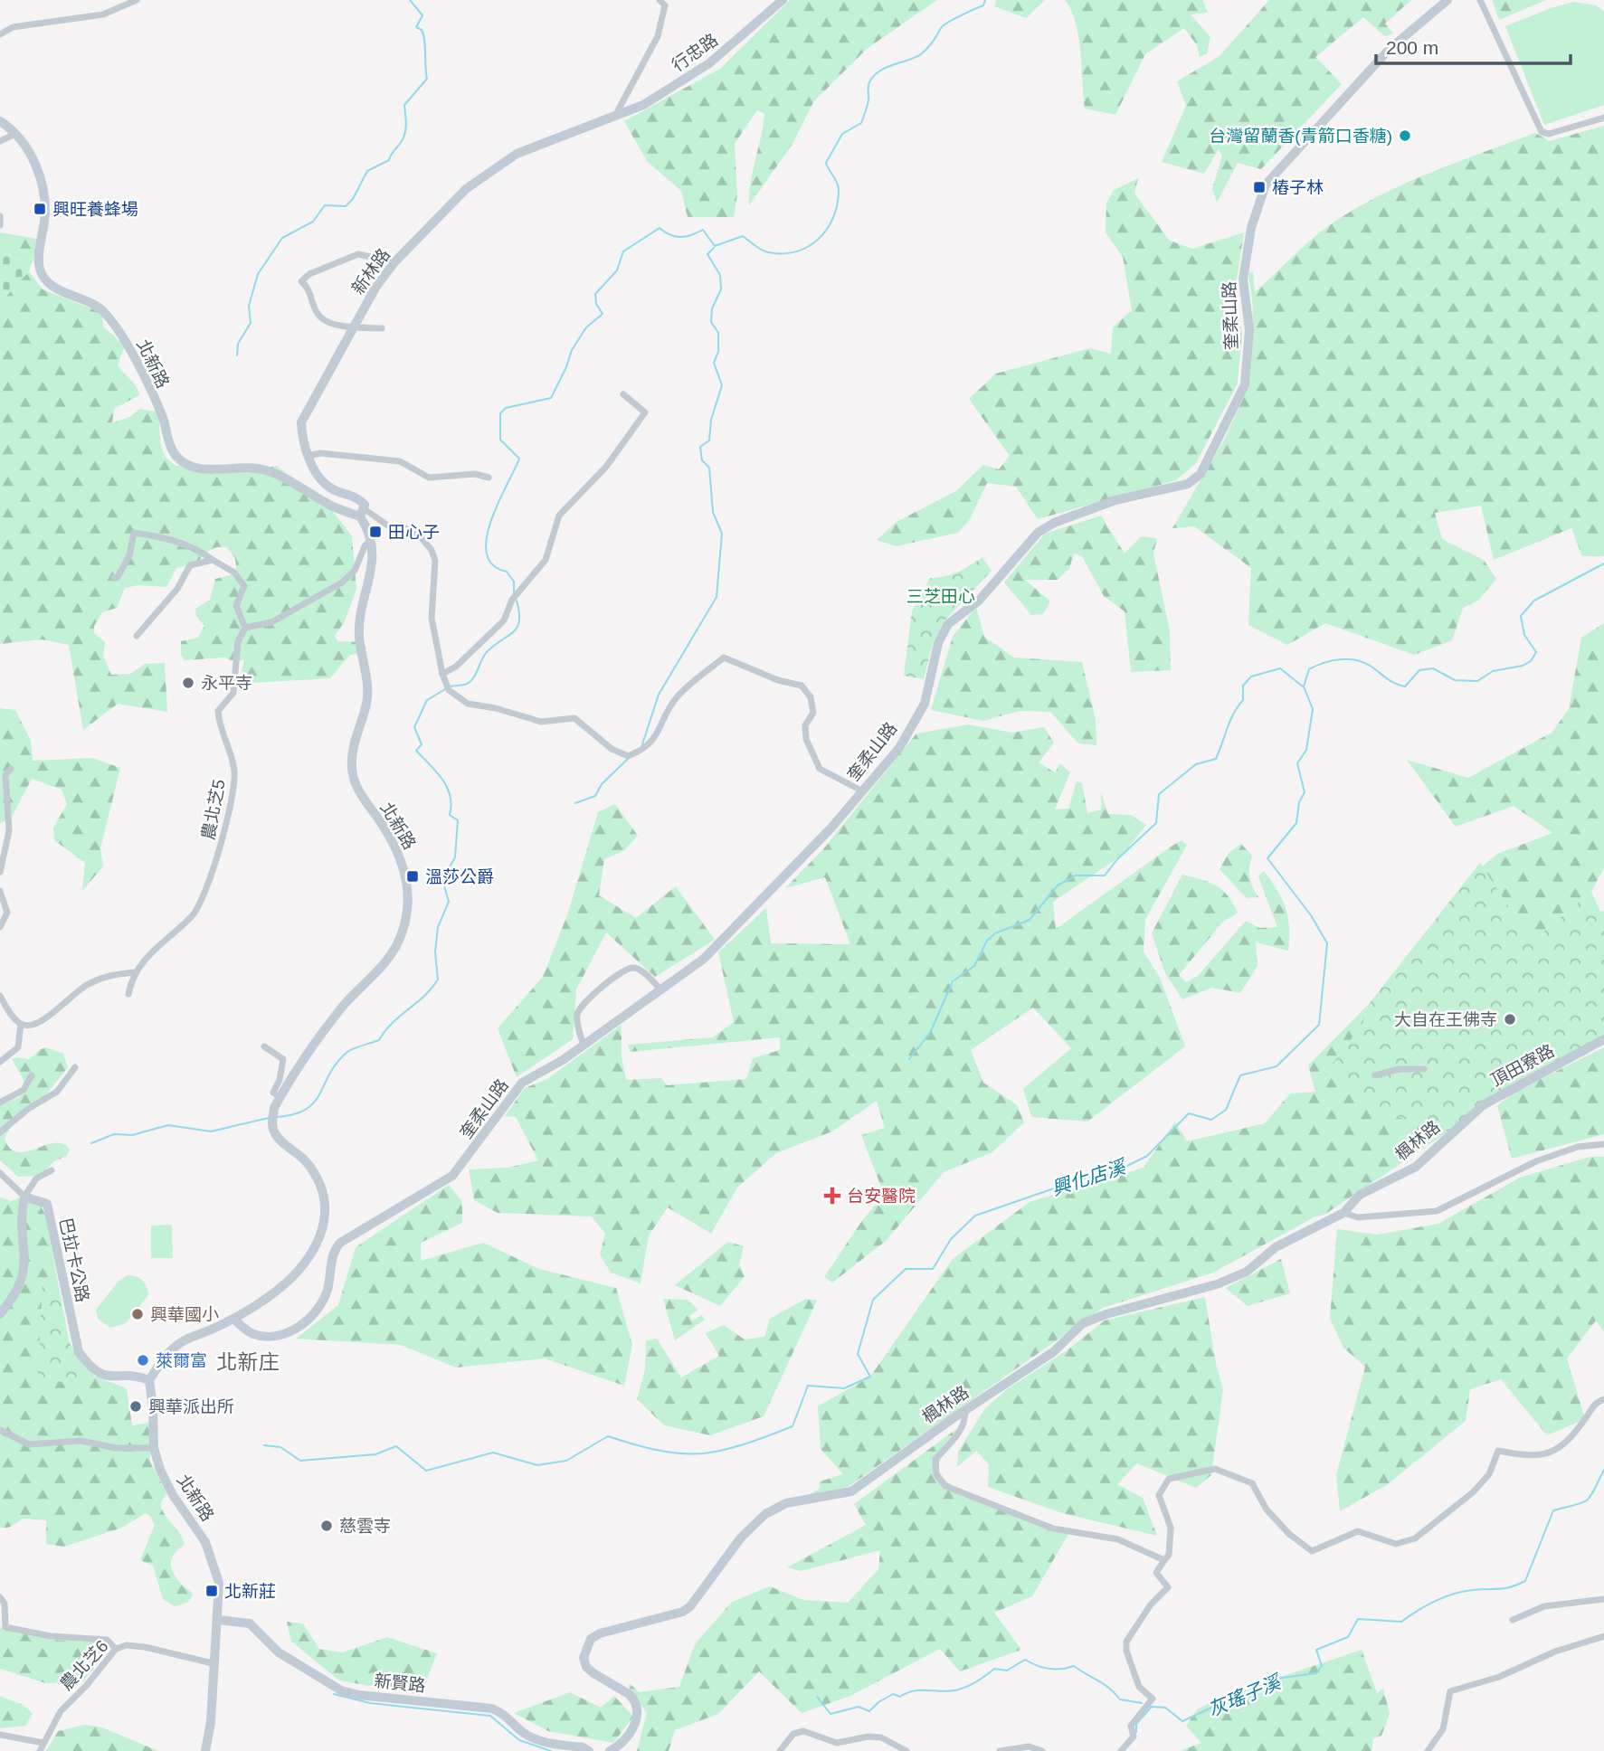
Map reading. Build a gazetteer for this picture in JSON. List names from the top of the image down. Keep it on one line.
{"streets":{"street":["行忠路","新林路","奎柔山路","北新路","農北芝5","頂田寮路","楓林路","巴拉卡公路","農北芝6","新賢路"]},"crossings":[["行忠路","新林路"],["新林路","北新路"],["奎柔山路","北新路"],["北新路","巴拉卡公路"],["北新路","農北芝6"],["北新路","新賢路"],["頂田寮路","楓林路"]],"districts":["北新庄"],"water":["興化店溪","灰瑤子溪"],"parks":["三芝田心"],"places":{"other":["台灣留蘭香(青箭口香糖)","永平寺","大自在王佛寺","興華國小","萊爾富","興華派出所","慈雲寺"],"transit":["樁子林","興旺養蜂場","田心子","溫莎公爵","北新莊"],"health":["台安醫院"]},"scale_bar":"200 m"}
